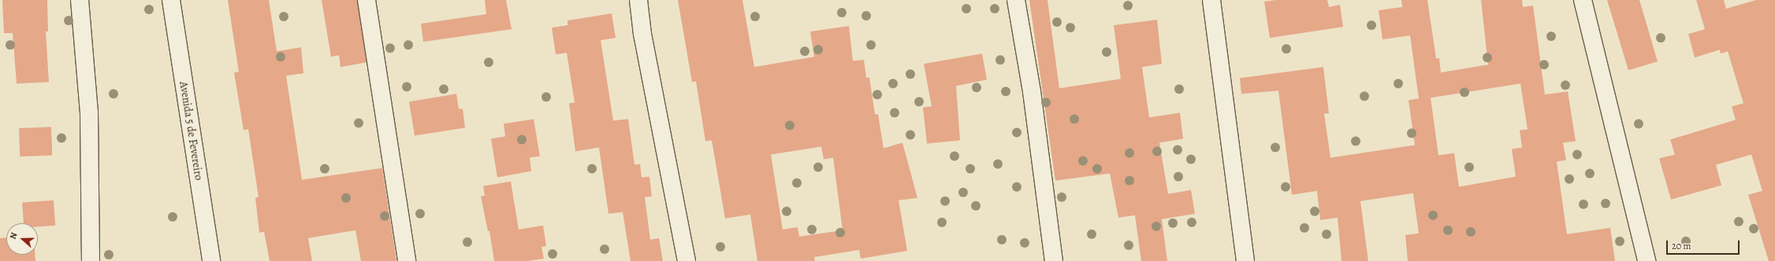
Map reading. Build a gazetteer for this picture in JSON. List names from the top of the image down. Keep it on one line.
{"streets":{"street":["Avenida 5 de Fevereiro"]},"scale_bar":"20 m","north":"left"}
